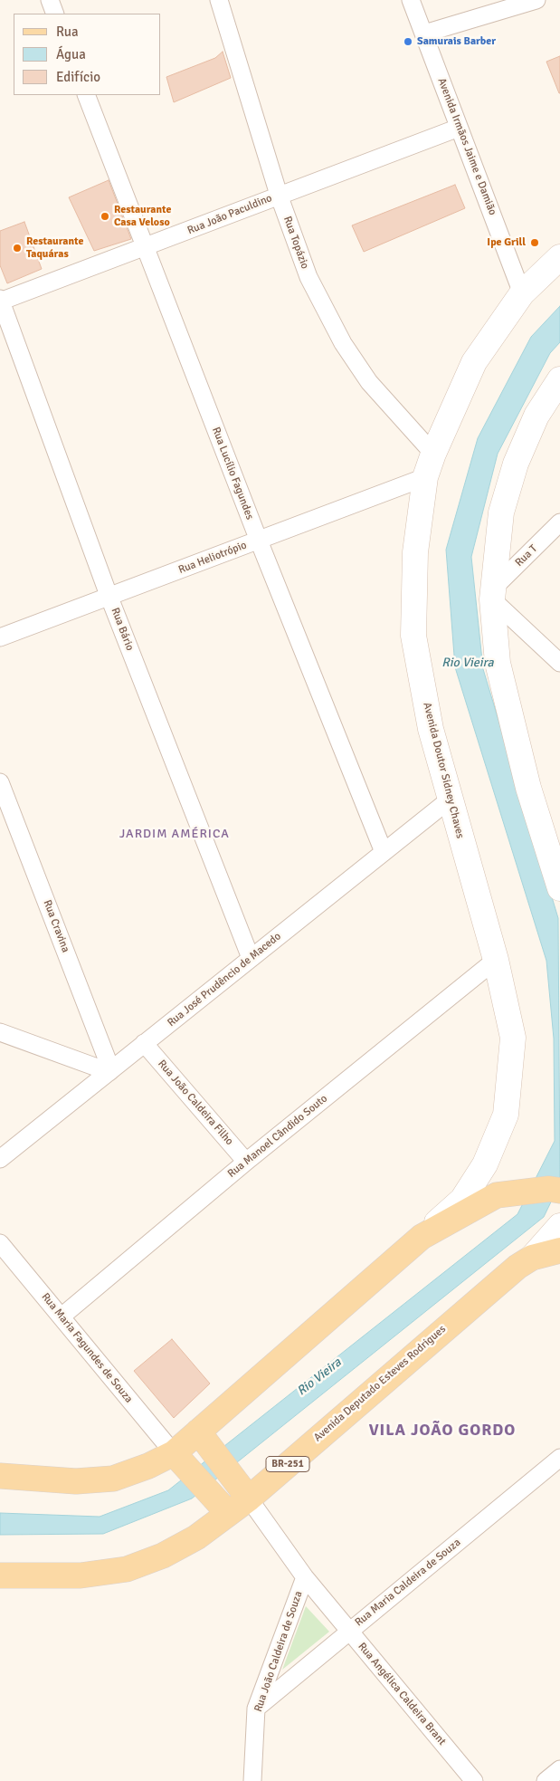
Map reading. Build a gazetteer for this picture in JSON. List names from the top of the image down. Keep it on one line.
{"streets":{"main road":["Avenida Doutor Sidney Chaves","Avenida Deputado Esteves Rodrigues","BR-251"],"street":["Avenida Irmãos Jaime e Damião","Rua João Paculdino","Rua Topázio","Rua Lucílio Fagundes","Rua T","Rua Heliotrópio","Rua Bário","Rua Cravina","Rua José Prudêncio de Macedo","Rua João Caldeira Filho","Rua Manoel Cândido Souto","Rua Maria Fagundes de Souza","Rua Maria Caldeira de Souza","Rua João Caldeira de Souza","Rua Angélica Caldeira Brant"]},"crossings":[["Avenida Irmãos Jaime e Damião","Rua João Paculdino"],["Avenida Irmãos Jaime e Damião","Avenida Doutor Sidney Chaves"],["Rua João Paculdino","Rua Topázio"],["Rua João Paculdino","Rua Lucílio Fagundes"],["Rua João Paculdino","Rua Bário"],["Rua Topázio","Avenida Doutor Sidney Chaves"],["Rua Lucílio Fagundes","Rua Heliotrópio"],["Rua Lucílio Fagundes","Rua José Prudêncio de Macedo"],["Rua Heliotrópio","Rua Bário"],["Rua Heliotrópio","Avenida Doutor Sidney Chaves"],["Rua Bário","Rua José Prudêncio de Macedo"],["Avenida Doutor Sidney Chaves","Rua José Prudêncio de Macedo"],["Avenida Doutor Sidney Chaves","Rua Manoel Cândido Souto"],["Rua Cravina","Rua José Prudêncio de Macedo"],["Rua José Prudêncio de Macedo","Rua João Caldeira Filho"],["Rua João Caldeira Filho","Rua Manoel Cândido Souto"],["Rua Manoel Cândido Souto","Rua Maria Fagundes de Souza"],["Avenida Deputado Esteves Rodrigues","Rua Angélica Caldeira Brant"],["Rua Maria Caldeira de Souza","Rua João Caldeira de Souza"],["Rua Maria Caldeira de Souza","Rua Angélica Caldeira Brant"],["Rua João Caldeira de Souza","Rua Angélica Caldeira Brant"]],"districts":["JARDIM AMÉRICA","VILA JOÃO GORDO"],"water":["Rio Vieira"],"places":["Samurais Barber","Restaurante Casa Veloso","Ipe Grill","Restaurante Taquáras"],"legend":["Rua","Água","Edifício"]}
